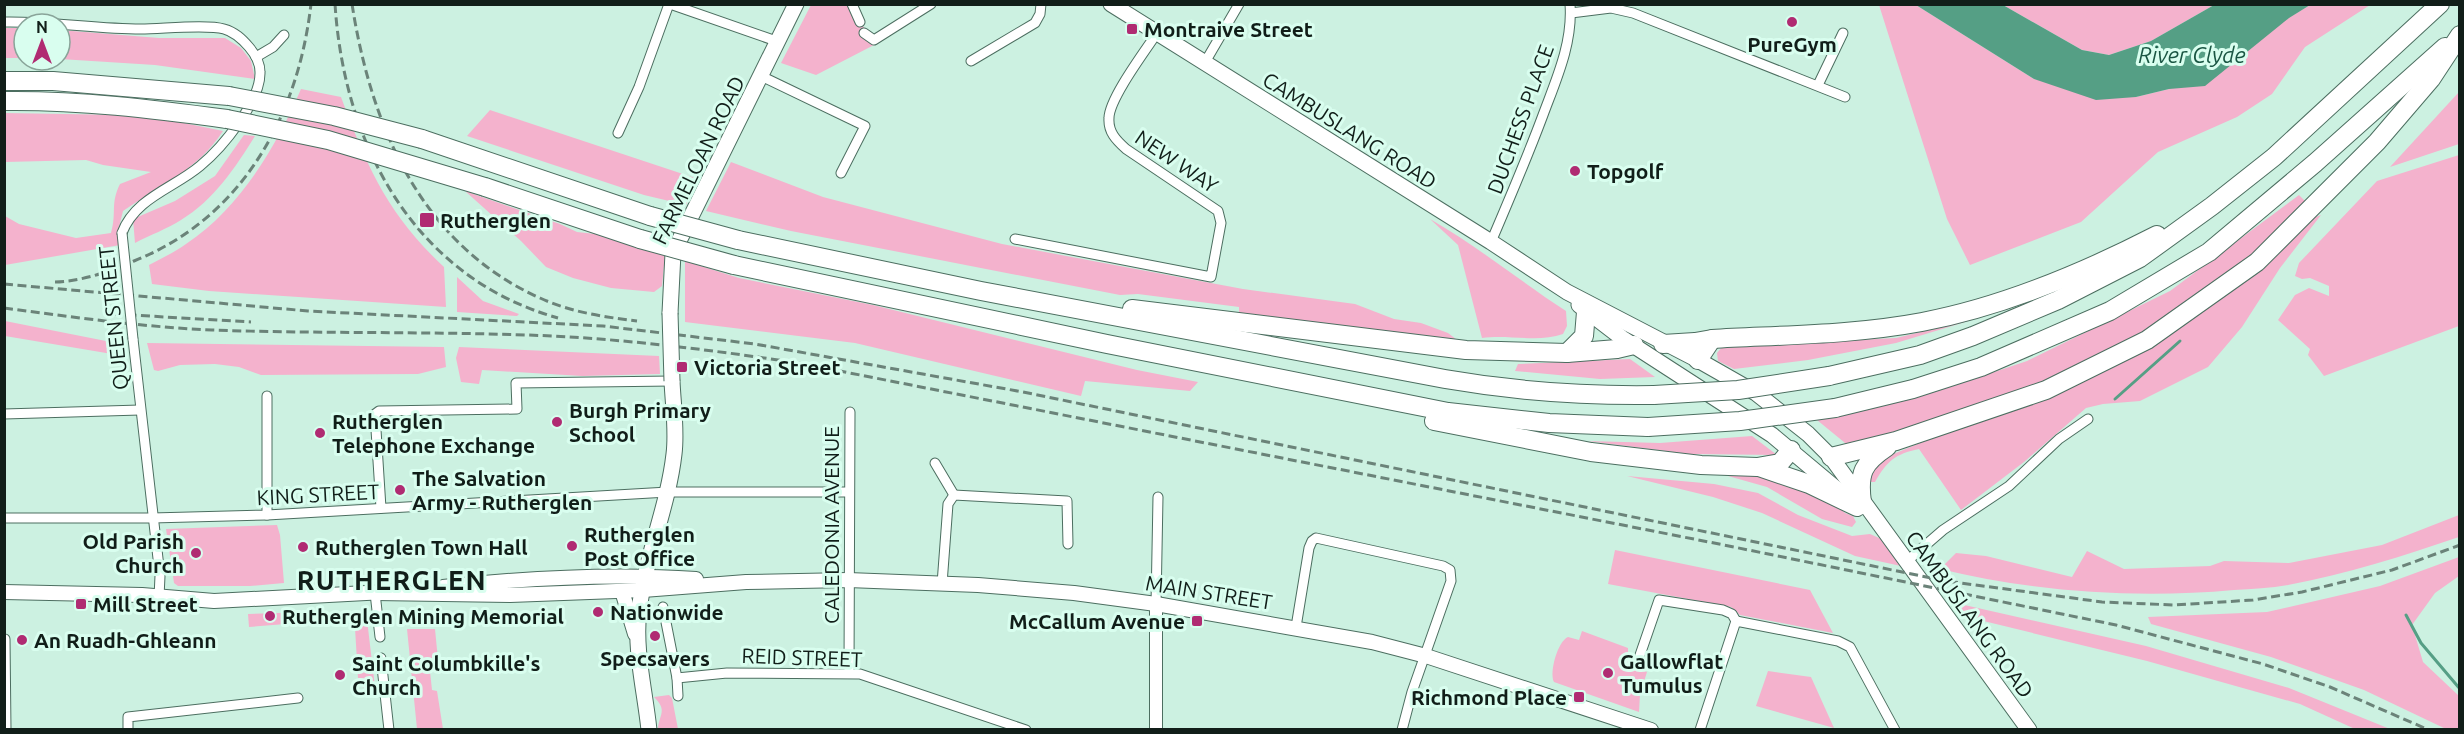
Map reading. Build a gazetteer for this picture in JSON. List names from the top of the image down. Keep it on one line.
{"streets":{"main road":["CAMBUSLANG ROAD","FARMELOAN ROAD","MAIN STREET"],"street":["DUCHESS PLACE","NEW WAY","QUEEN STREET","KING STREET","CALEDONIA AVENUE","REID STREET"]},"crossings":[["DUCHESS PLACE","CAMBUSLANG ROAD"],["CAMBUSLANG ROAD","NEW WAY"],["FARMELOAN ROAD","KING STREET"],["FARMELOAN ROAD","MAIN STREET"],["QUEEN STREET","KING STREET"],["QUEEN STREET","MAIN STREET"],["KING STREET","CALEDONIA AVENUE"],["CALEDONIA AVENUE","MAIN STREET"],["CALEDONIA AVENUE","REID STREET"]],"districts":["RUTHERGLEN"],"water":["River Clyde"],"places":{"other":["PureGym","Topgolf","Burgh Primary School","Rutherglen Telephone Exchange","The Salvation Army - Rutherglen","Rutherglen Post Office","Rutherglen Town Hall","Old Parish Church","Nationwide","Rutherglen Mining Memorial","Specsavers","An Ruadh-Ghleann","Gallowflat Tumulus","Saint Columbkille's Church"],"transit":["Montraive Street","Rutherglen","Victoria Street","Mill Street","McCallum Avenue","Richmond Place"]},"north":"top"}
